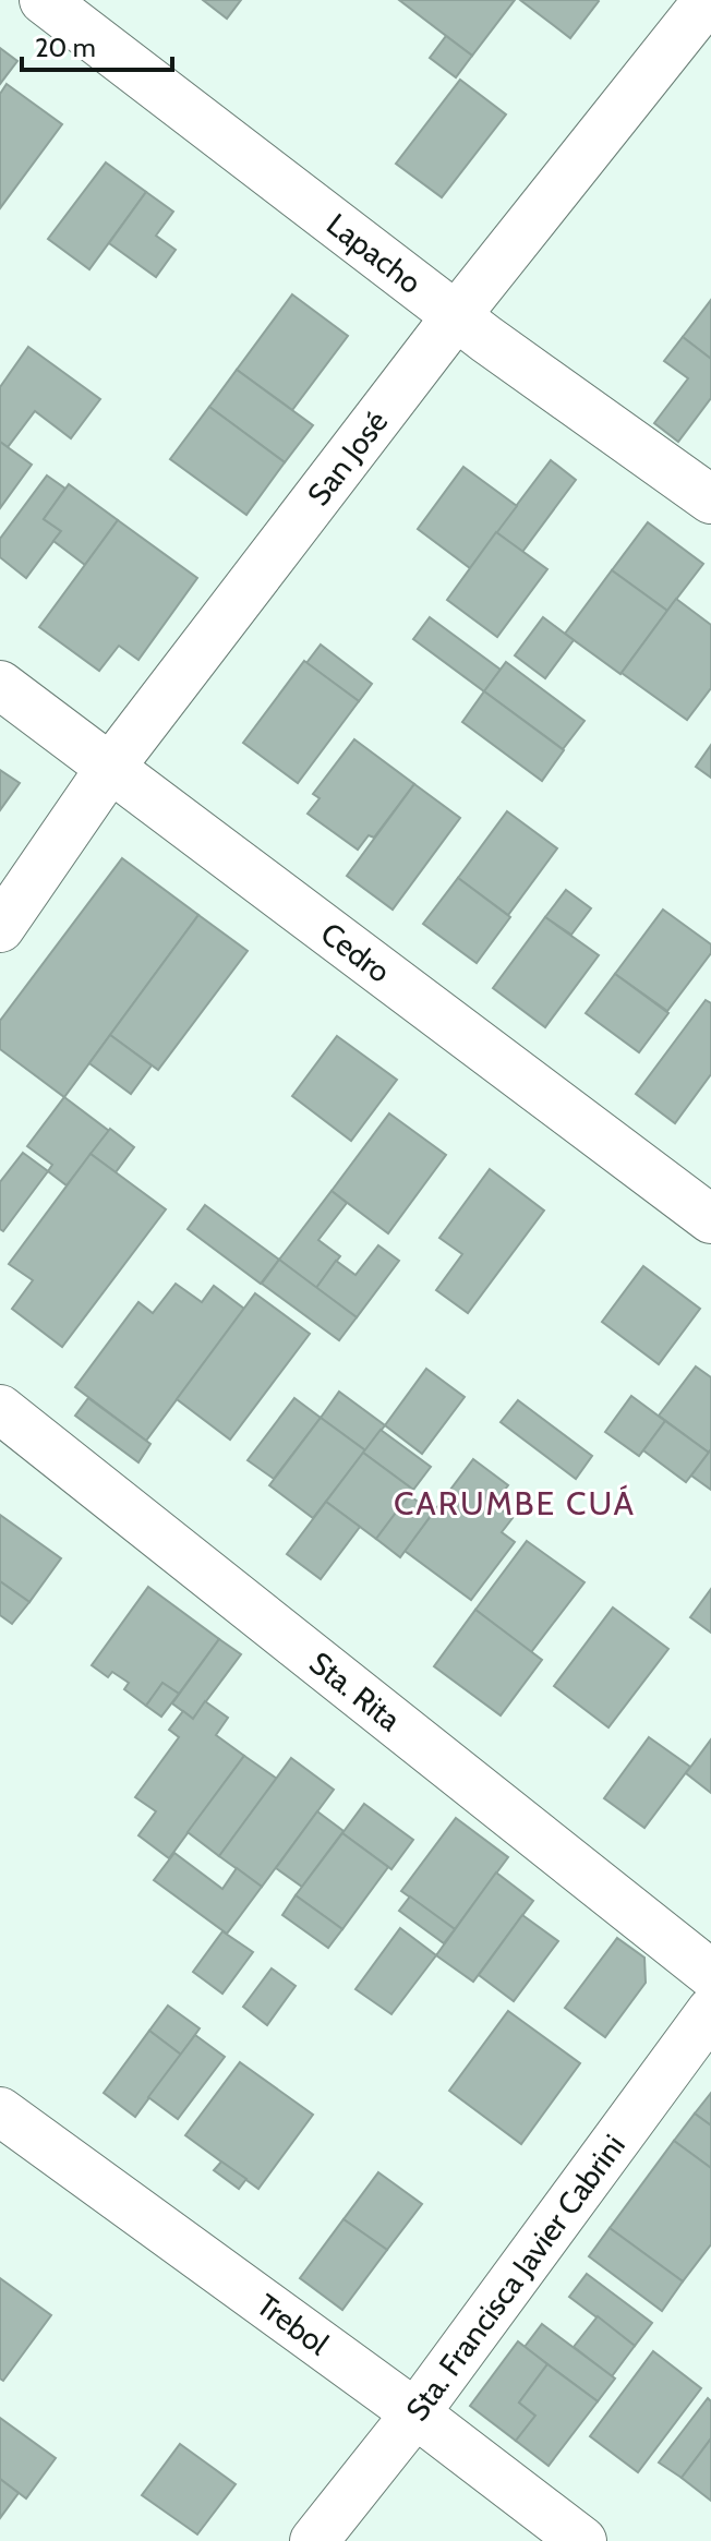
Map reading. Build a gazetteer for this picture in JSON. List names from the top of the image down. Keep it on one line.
{"streets":{"street":["Lapacho","San José","Cedro","Sta. Rita","Sta. Francisca Javier Cabrini","Trebol"]},"crossings":[["Lapacho","San José"],["San José","Cedro"],["Sta. Francisca Javier Cabrini","Trebol"]],"districts":["CARUMBE CUÁ"],"scale_bar":"20 m"}
